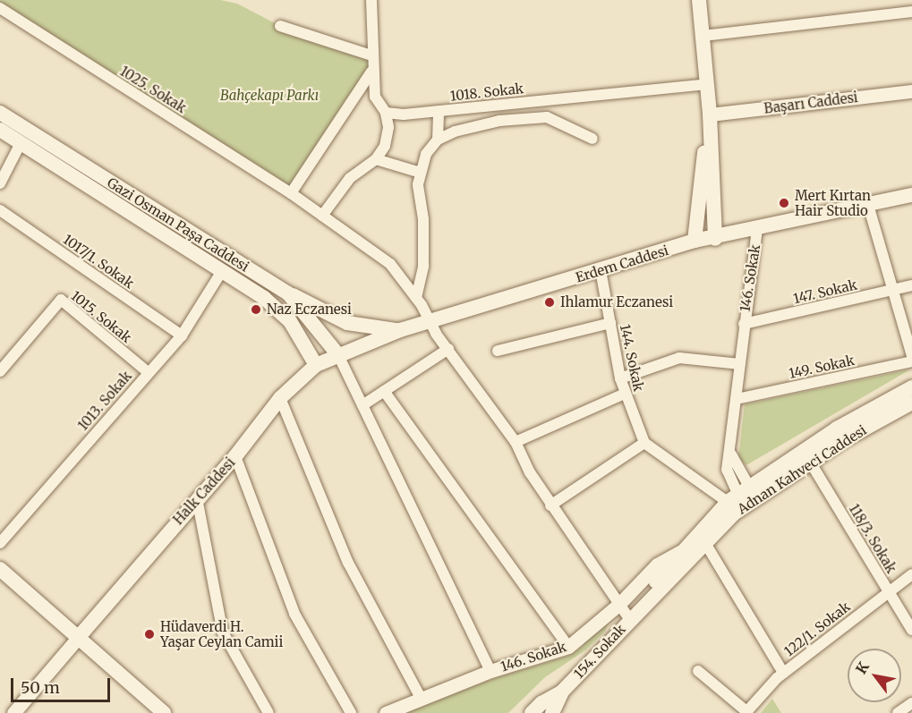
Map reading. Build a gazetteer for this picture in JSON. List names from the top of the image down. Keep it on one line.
{"streets":{"main road":["Gazi Osman Paşa Caddesi","Erdem Caddesi","Adnan Kahveci Caddesi","Halk Caddesi","154. Sokak"],"street":["1025. Sokak","1018. Sokak","Başarı Caddesi","1017/1. Sokak","146. Sokak","147. Sokak","1015. Sokak","144. Sokak","149. Sokak","1013. Sokak","118/3. Sokak","122/1. Sokak"]},"crossings":[["1025. Sokak","Erdem Caddesi"],["1025. Sokak","146. Sokak"],["1025. Sokak","Adnan Kahveci Caddesi"],["1025. Sokak","154. Sokak"],["Gazi Osman Paşa Caddesi","Erdem Caddesi"],["Gazi Osman Paşa Caddesi","1013. Sokak"],["Gazi Osman Paşa Caddesi","Halk Caddesi"],["1017/1. Sokak","1013. Sokak"],["Erdem Caddesi","146. Sokak"],["Erdem Caddesi","144. Sokak"],["Erdem Caddesi","Halk Caddesi"],["146. Sokak","147. Sokak"],["146. Sokak","149. Sokak"],["146. Sokak","Adnan Kahveci Caddesi"],["1015. Sokak","1013. Sokak"],["Adnan Kahveci Caddesi","118/3. Sokak"],["Adnan Kahveci Caddesi","154. Sokak"],["118/3. Sokak","122/1. Sokak"]],"parks":["Bahçekapı Parkı"],"places":["Mert Kırtan Hair Studio","Ihlamur Eczanesi","Naz Eczanesi","Hüdaverdi H. Yaşar Ceylan Camii"],"scale_bar":"50 m","north":"top left"}
